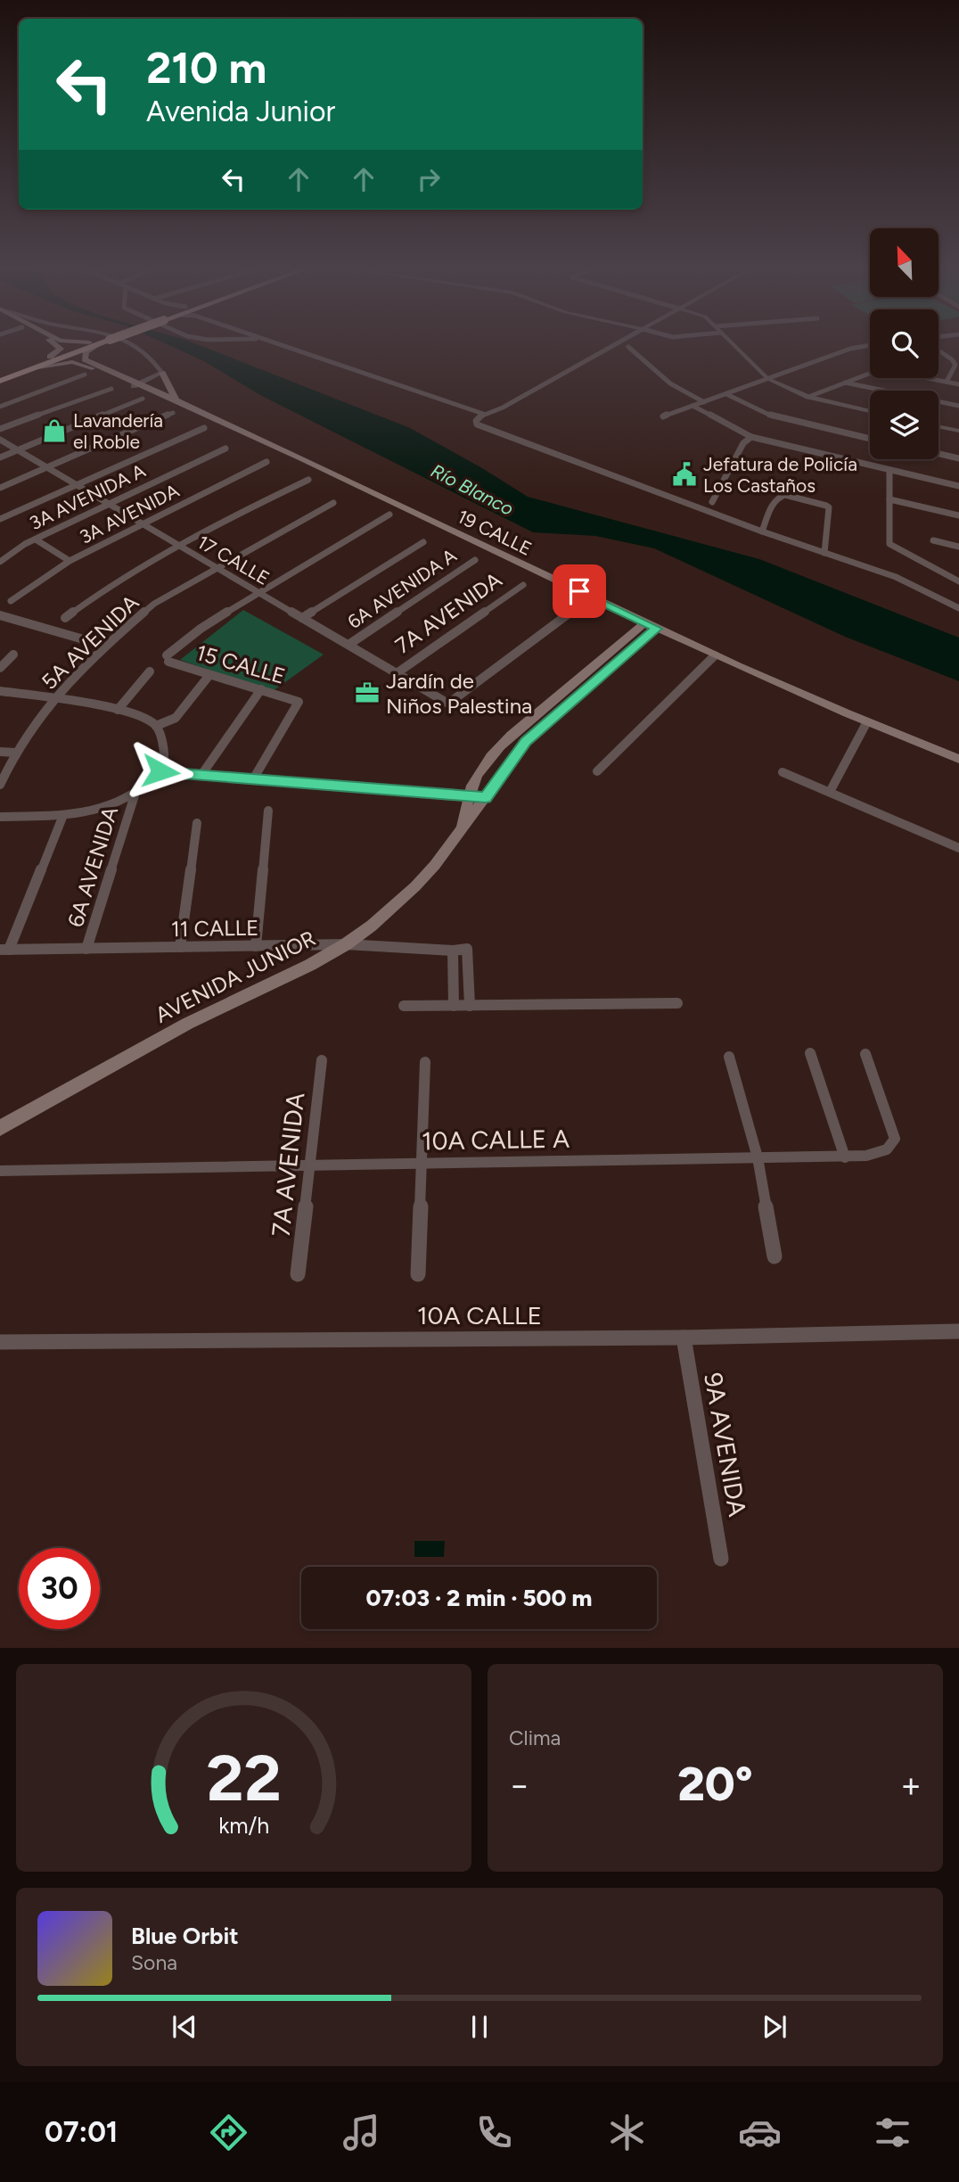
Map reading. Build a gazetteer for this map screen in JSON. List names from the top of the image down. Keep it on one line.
{"streets":{"main road":["19 CALLE","AVENIDA JUNIOR"],"street":["3A AVENIDA A","3A AVENIDA","17 CALLE","6A AVENIDA A","7A AVENIDA","5A AVENIDA","15 CALLE","6A AVENIDA","11 CALLE","10A CALLE A","10A CALLE","9A AVENIDA"]},"crossings":[["3A AVENIDA A","17 CALLE"],["3A AVENIDA","17 CALLE"],["19 CALLE","AVENIDA JUNIOR"],["17 CALLE","6A AVENIDA A"],["17 CALLE","7A AVENIDA"],["17 CALLE","5A AVENIDA"],["17 CALLE","15 CALLE"],["7A AVENIDA","10A CALLE A"],["6A AVENIDA","11 CALLE"],["11 CALLE","AVENIDA JUNIOR"],["10A CALLE","9A AVENIDA"]],"water":["Río Blanco"],"places":{"shop":["Lavandería el Roble"],"public building":["Jefatura de Policía Los Castaños"],"office":["Jardín de Niños Palestina"]},"north":"top left","page":{"turn":["210 m","Avenida Junior"],"limit":"30","trip":"07:03 · 2 min · 500 m","tile":"Clima","heat":["−","20°","+"],"song":["Blue Orbit","Sona"],"tabs":"07:01","gauge":["22","km/h"]}}
